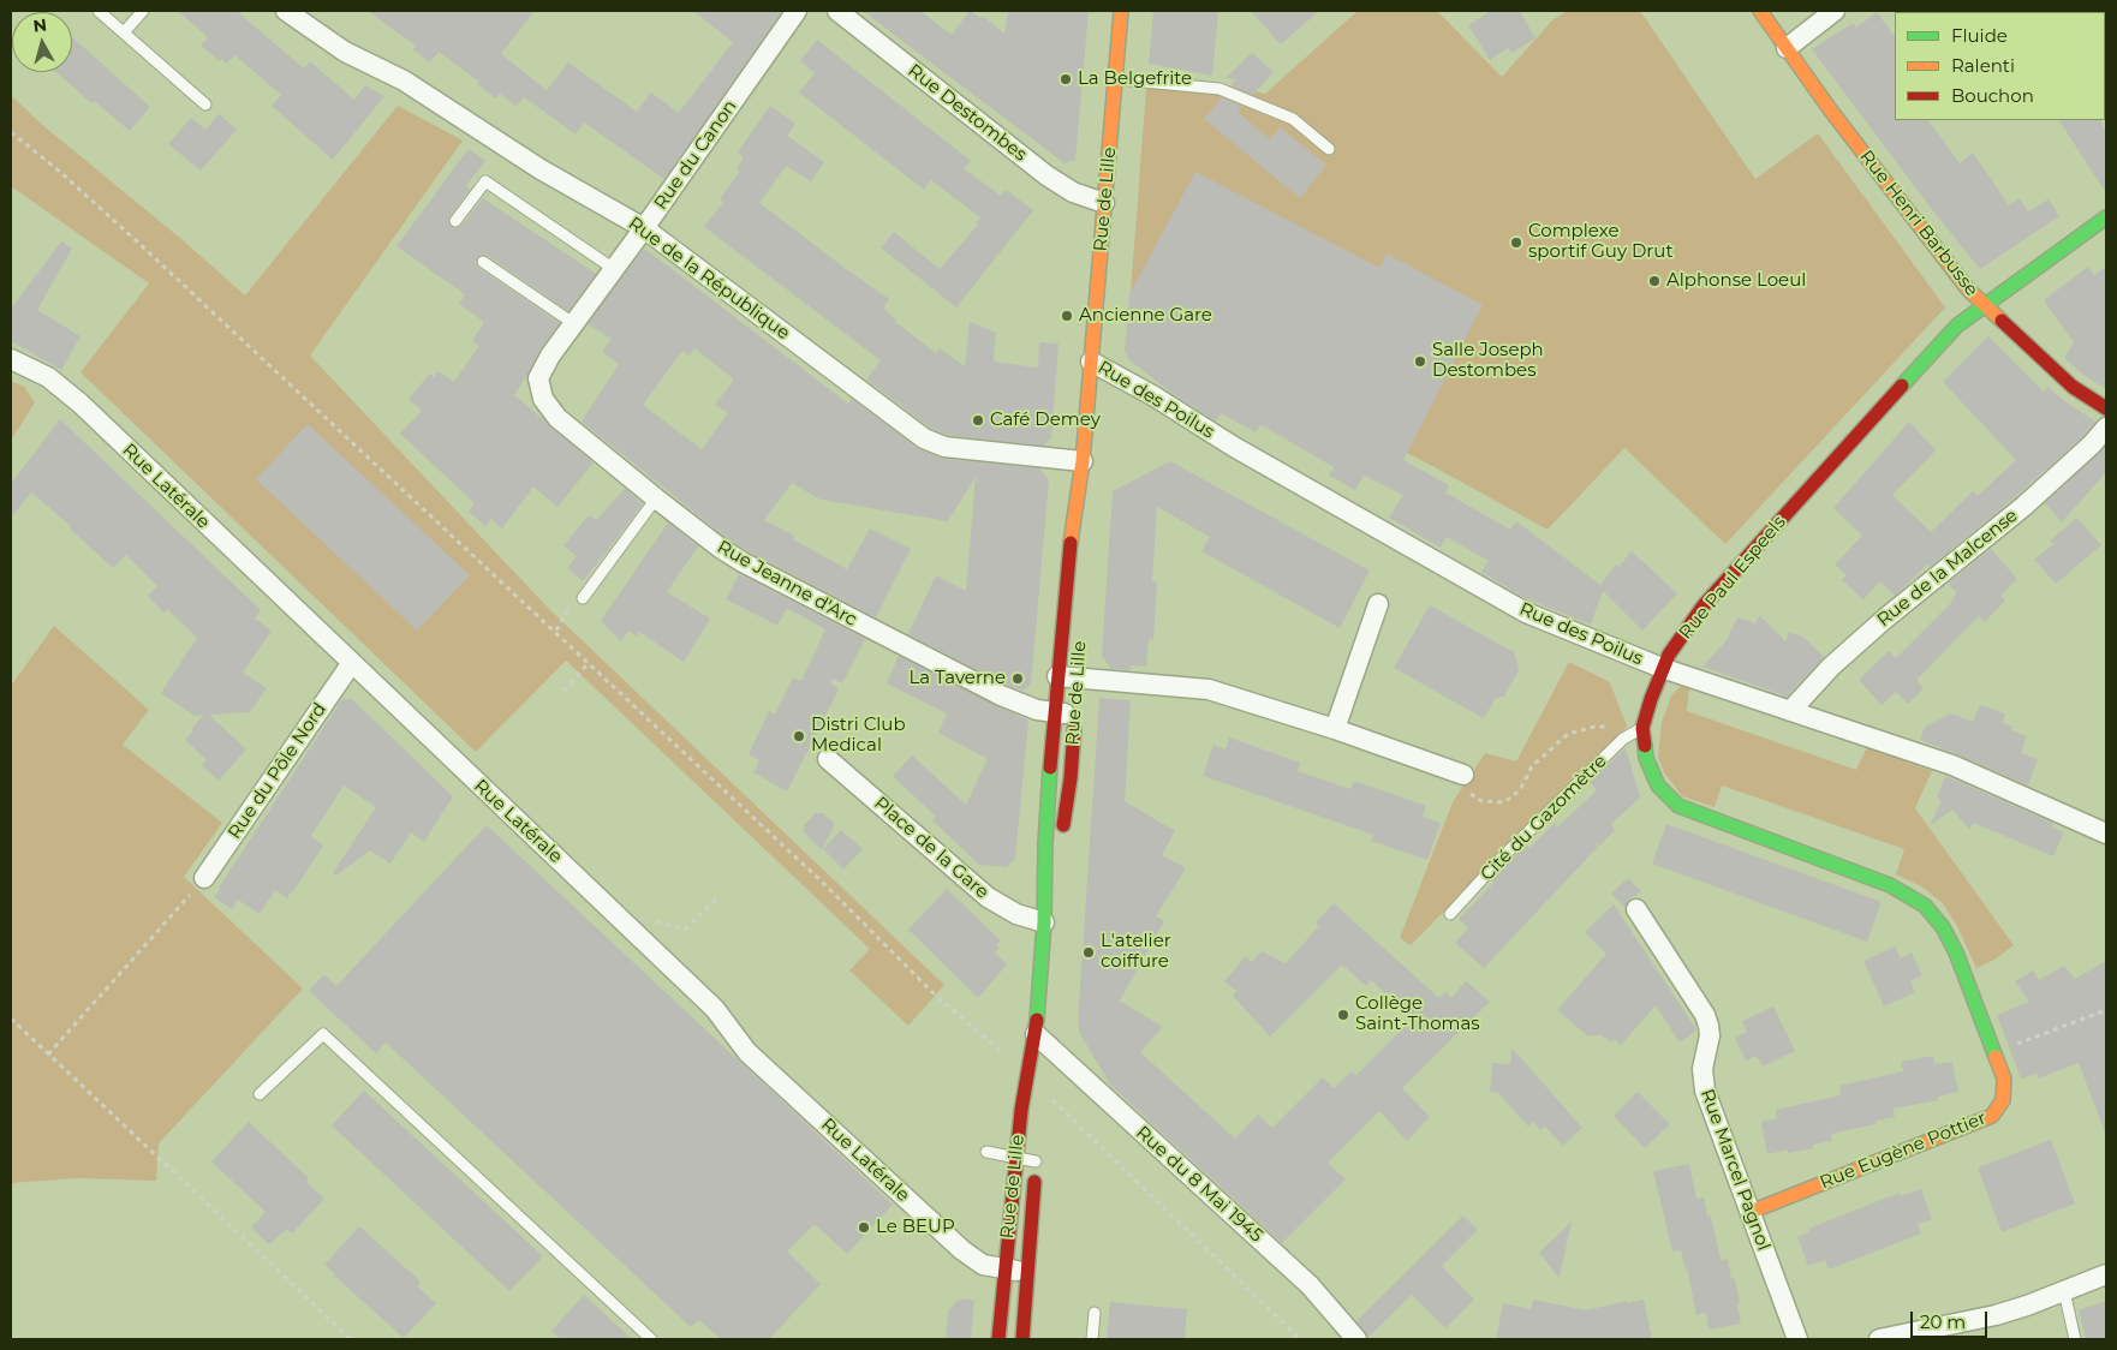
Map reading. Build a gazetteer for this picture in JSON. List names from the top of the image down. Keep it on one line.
{"streets":{"street":["Rue Destombes","Rue du Canon","Rue de Lille","Rue Henri Barbusse","Rue de la République","Rue des Poilus","Rue Latérale","Rue de la Malcense","Rue Paul Espeels","Rue Jeanne d'Arc","Rue du Pôle Nord","Place de la Gare","Rue Eugène Pottier","Rue Marcel Pagnol","Rue du 8 Mai 1945"],"lane":["Cité du Gazomètre"]},"crossings":[["Rue Destombes","Rue de Lille"],["Rue du Canon","Rue de la République"],["Rue du Canon","Rue Jeanne d'Arc"],["Rue de Lille","Rue de la République"],["Rue de Lille","Rue des Poilus"],["Rue de Lille","Rue Latérale"],["Rue de Lille","Rue Jeanne d'Arc"],["Rue de Lille","Place de la Gare"],["Rue de Lille","Rue du 8 Mai 1945"],["Rue Henri Barbusse","Rue Paul Espeels"],["Rue des Poilus","Rue de la Malcense"],["Rue des Poilus","Rue Paul Espeels"],["Rue Latérale","Rue du Pôle Nord"],["Rue Paul Espeels","Cité du Gazomètre"],["Rue Paul Espeels","Rue Eugène Pottier"],["Rue Eugène Pottier","Rue Marcel Pagnol"]],"places":["La Belgefrite","Complexe sportif Guy Drut","Alphonse Loeul","Ancienne Gare","Salle Joseph Destombes","Café Demey","La Taverne","Distri Club Medical","L'atelier coiffure","Collège Saint-Thomas","Le BEUP"],"legend":["Fluide","Ralenti","Bouchon"],"scale_bar":"20 m","north":"top"}
